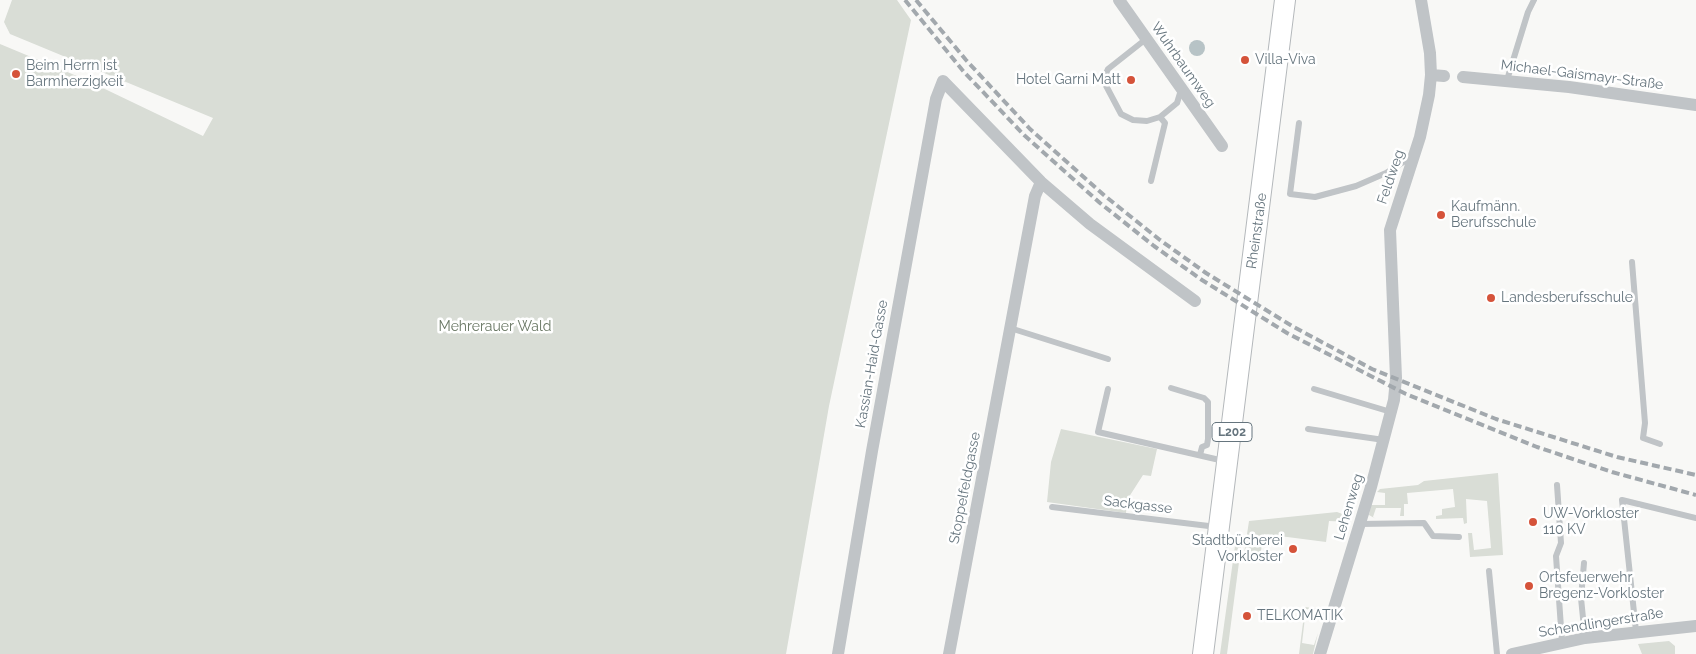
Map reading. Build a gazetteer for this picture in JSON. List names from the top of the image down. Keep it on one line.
{"streets":{"main road":["Rheinstraße","L202"],"street":["Wuhrbaumweg","Michael-Gaismayr-Straße","Feldweg","Kassian-Haid-Gasse","Stoppelfeldgasse","Lehenweg","Schendlingerstraße"],"lane":["Sackgasse"]},"crossings":[["Feldweg","Lehenweg"],["Rheinstraße","Sackgasse"],["Kassian-Haid-Gasse","Stoppelfeldgasse"]],"parks":["Mehrerauer Wald"],"places":["Villa-Viva","Beim Herrn ist Barmherzigkeit","Hotel Garni Matt","Kaufmänn. Berufsschule","Landesberufsschule","UW-Vorkloster 110 KV","Stadtbücherei Vorkloster","Ortsfeuerwehr Bregenz-Vorkloster","TELKOMATIK"]}
